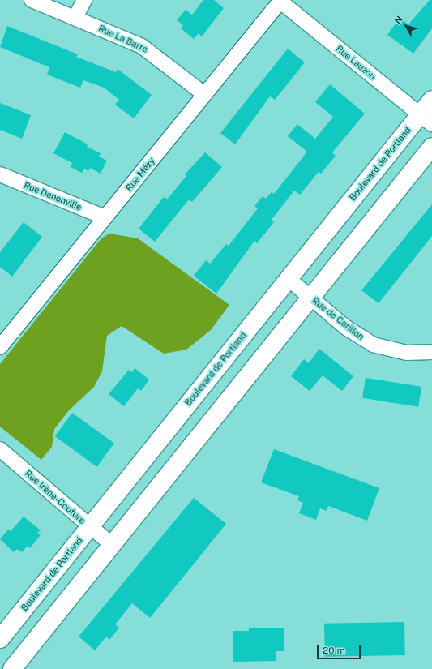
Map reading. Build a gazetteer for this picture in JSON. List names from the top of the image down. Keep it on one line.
{"streets":{"main road":["Boulevard de Portland"],"street":["Rue La Barre","Rue Lauzon","Rue Mézy","Rue Denonville","Rue de Carillon","Rue Irène-Couture"]},"crossings":[["Rue La Barre","Rue Mézy"],["Rue Lauzon","Boulevard de Portland"],["Rue Lauzon","Rue Mézy"],["Boulevard de Portland","Rue de Carillon"],["Boulevard de Portland","Rue Irène-Couture"],["Rue Mézy","Rue Denonville"]],"scale_bar":"20 m","north":"top left"}
